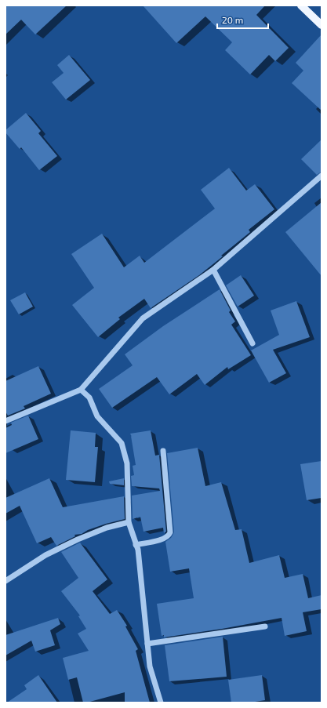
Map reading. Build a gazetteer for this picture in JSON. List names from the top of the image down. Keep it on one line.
{"scale_bar":"20 m"}
